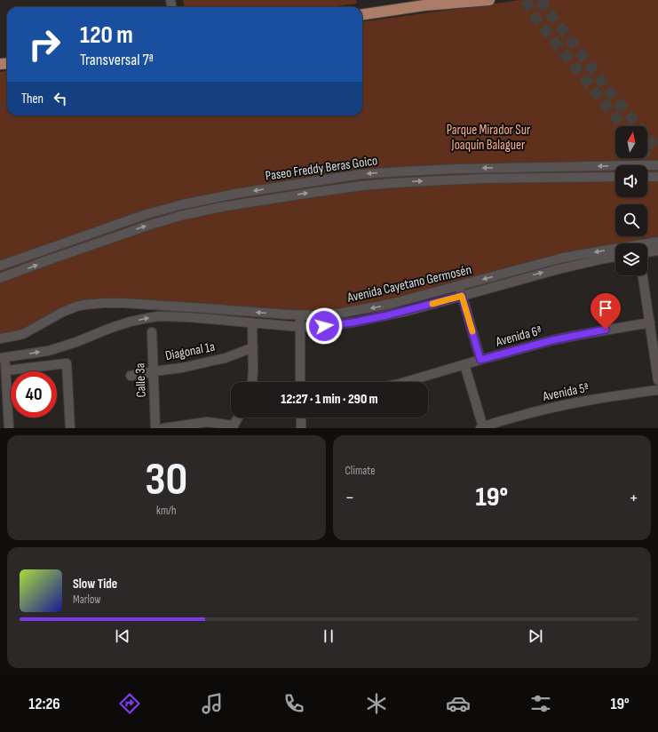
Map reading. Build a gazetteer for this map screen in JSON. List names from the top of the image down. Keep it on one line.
{"streets":{"street":["Paseo Freddy Beras Goico","Avenida Cayetano Germosén","Avenida 6ª","Diagonal 1a","Calle 3a","Avenida 5ª"]},"crossings":[["Diagonal 1a","Calle 3a"]],"parks":["Parque Mirador Sur Joaquín Balaguer"],"north":"top","page":{"turn":["120 m","Transversal 7ª"],"then":"Then","limit":"40","trip":"12:27 · 1 min · 290 m","tile":[["30","km/h"],"Climate"],"heat":["−","19°","+"],"song":["Slow Tide","Marlow"],"tabs":["12:26","19°"]}}
